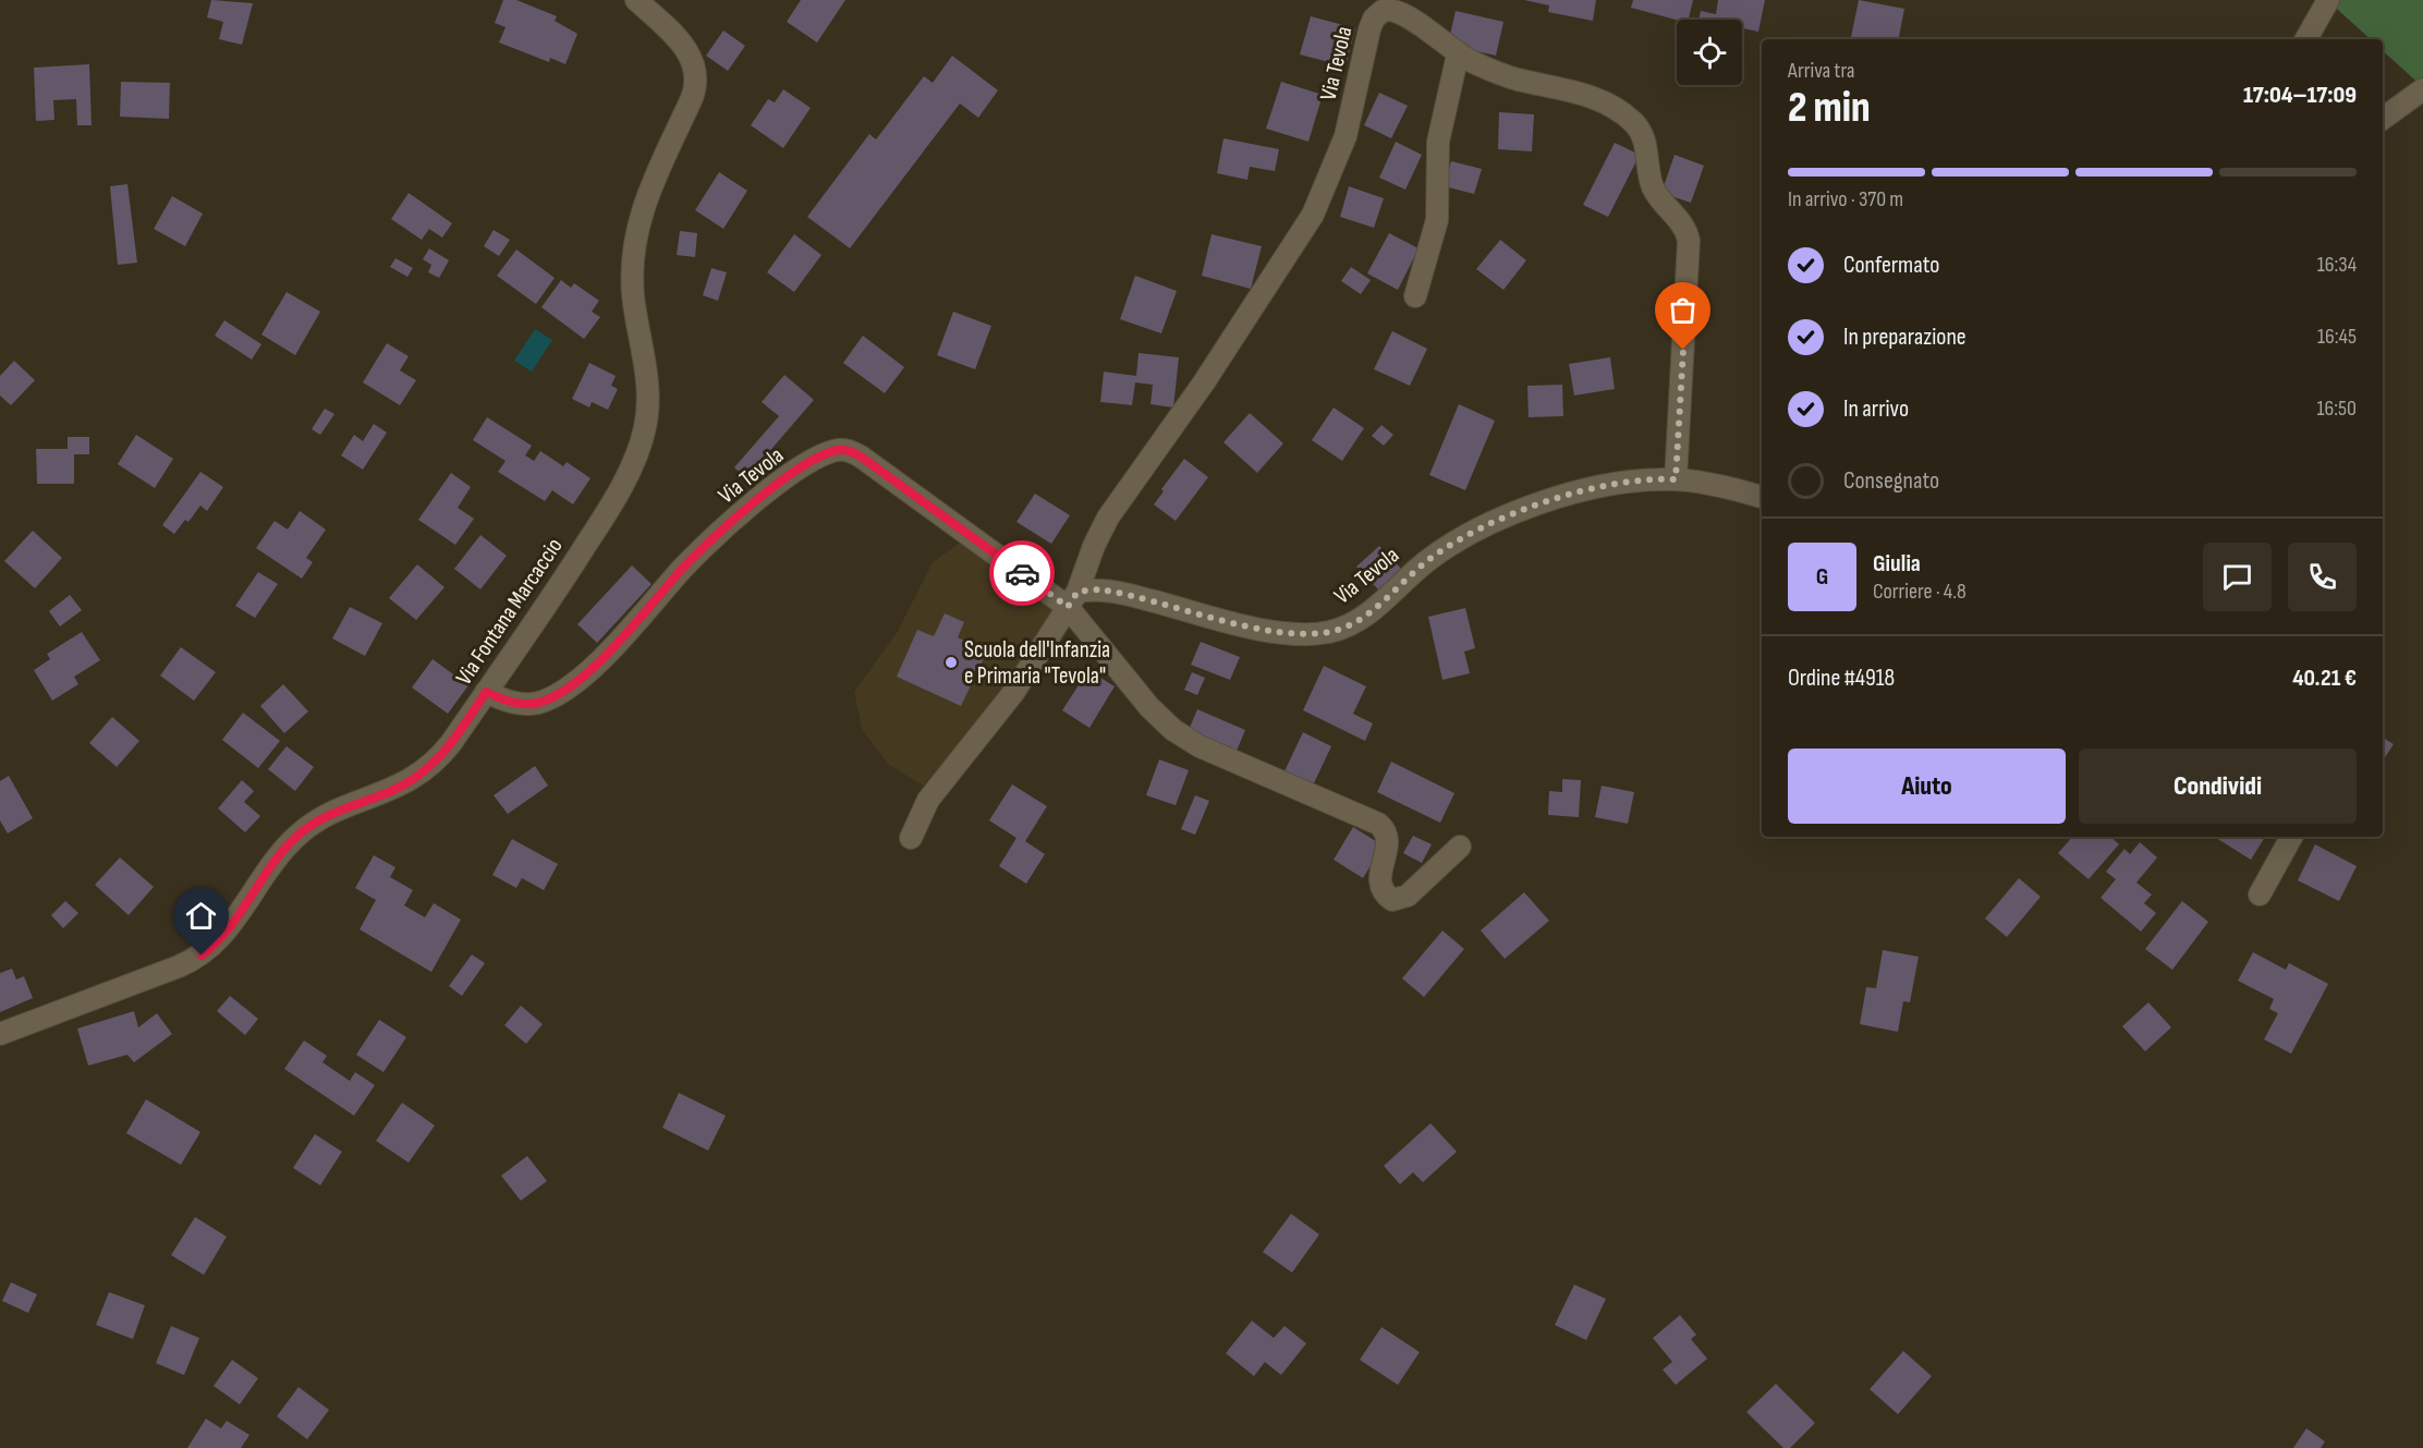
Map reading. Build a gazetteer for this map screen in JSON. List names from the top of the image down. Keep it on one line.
{"streets":{"street":["Via Tevola","Via Fontana Marcaccio"]},"crossings":[["Via Tevola","Via Fontana Marcaccio"]],"places":["Scuola dell'Infanzia e Primaria \"Tevola\""],"page":{"heading":["2 min","Arriva tra","17:04–17:09"],"panel":["Giulia","Corriere · 4.8","Ordine #4918","40.21 €"],"bar":"In arrivo · 370 m","list":[["Confermato","16:34"],["In preparazione","16:45"],["In arrivo","16:50"],"Consegnato"],"round":"G","buttons":["Aiuto","Condividi"]}}
